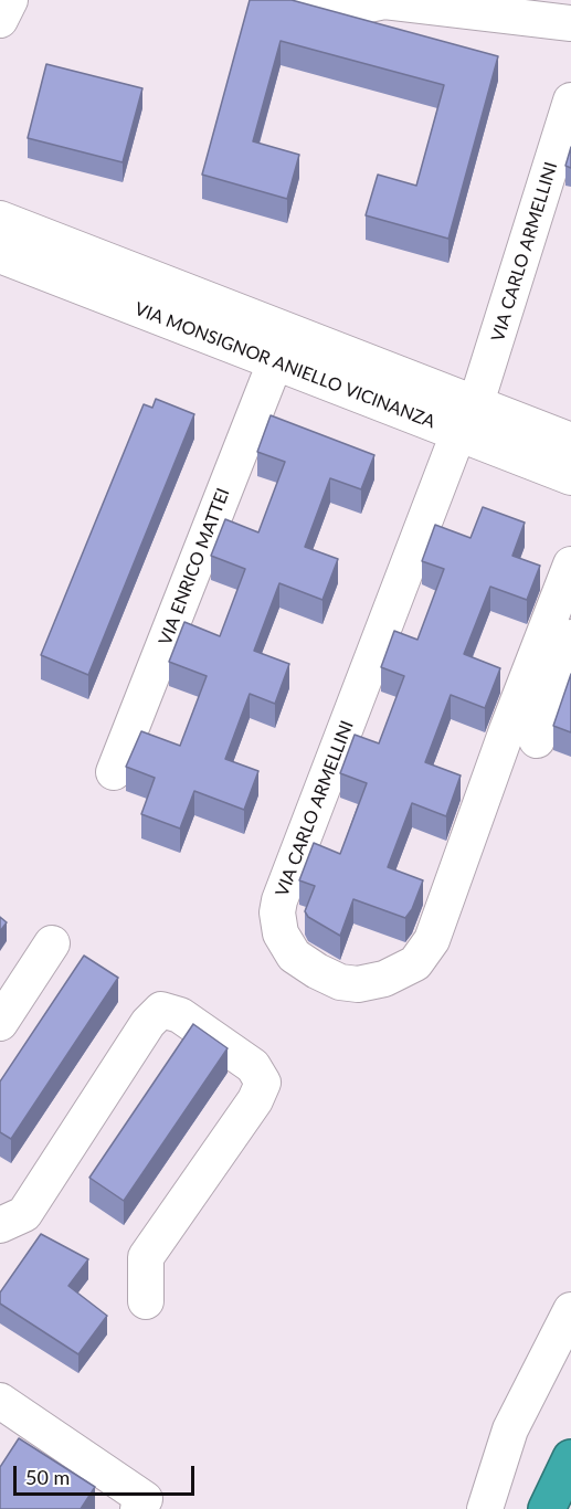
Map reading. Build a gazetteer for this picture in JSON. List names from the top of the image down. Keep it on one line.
{"streets":{"street":["VIA CARLO ARMELLINI","VIA MONSIGNOR ANIELLO VICINANZA","VIA ENRICO MATTEI"]},"crossings":[["VIA CARLO ARMELLINI","VIA MONSIGNOR ANIELLO VICINANZA"],["VIA MONSIGNOR ANIELLO VICINANZA","VIA ENRICO MATTEI"]],"scale_bar":"50 m"}
